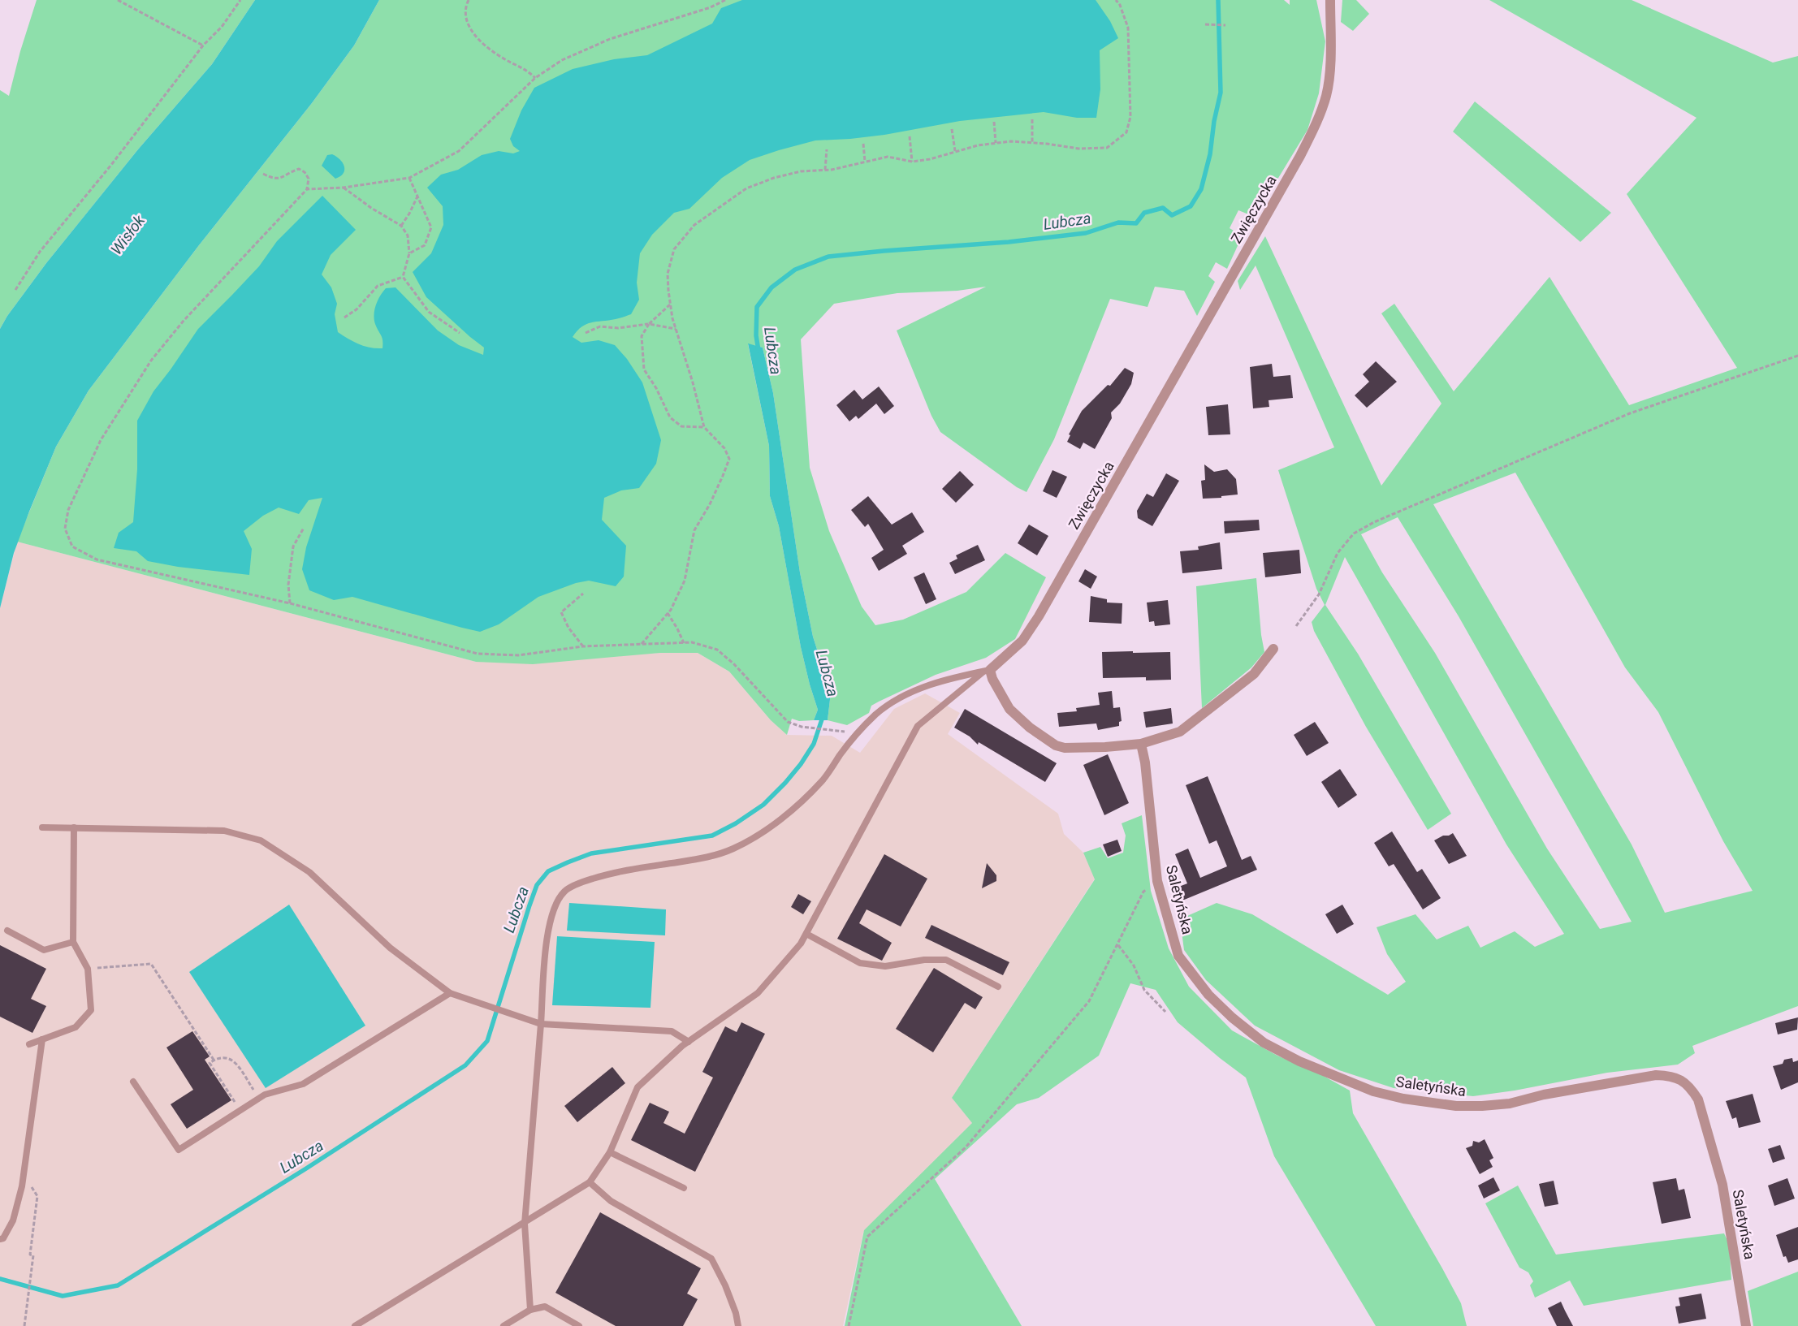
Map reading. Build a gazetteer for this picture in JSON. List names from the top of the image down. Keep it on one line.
{"streets":{"street":["Zwięczycka","Saletyńska"]},"water":["Lubcza","Wisłok"]}
